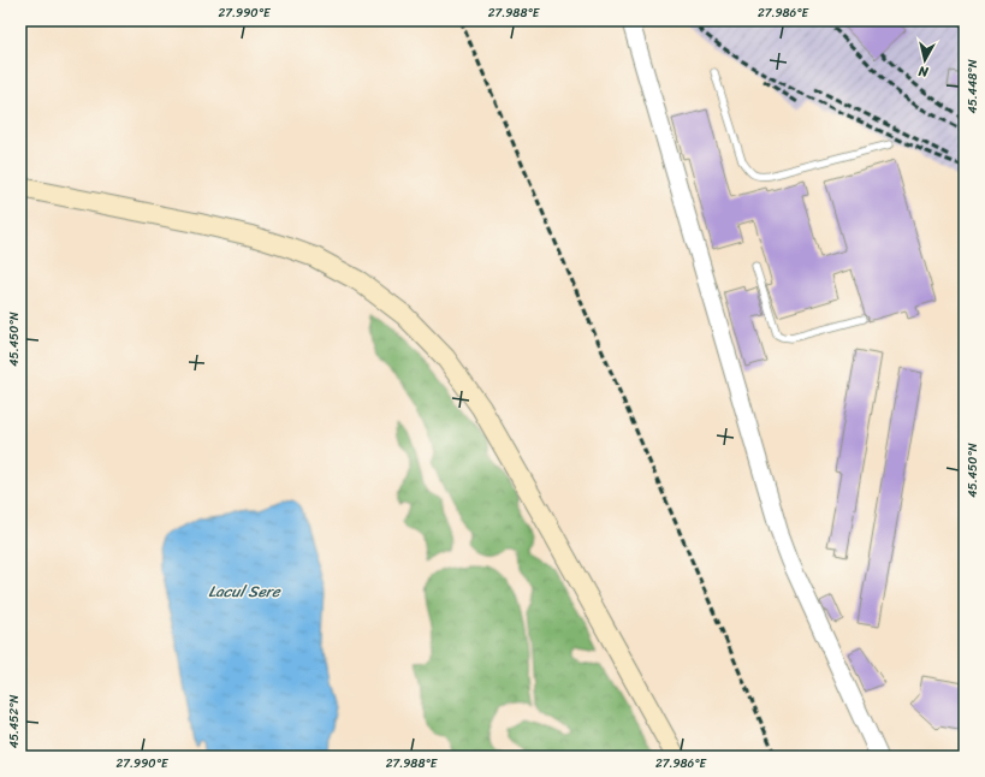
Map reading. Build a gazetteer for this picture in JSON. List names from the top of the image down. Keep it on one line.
{"water":["Lacul Sere"],"north":"bottom","coordinates":["27.990°E","27.988°E","27.986°E","45.448°N","45.450°N","45.452°N"]}
